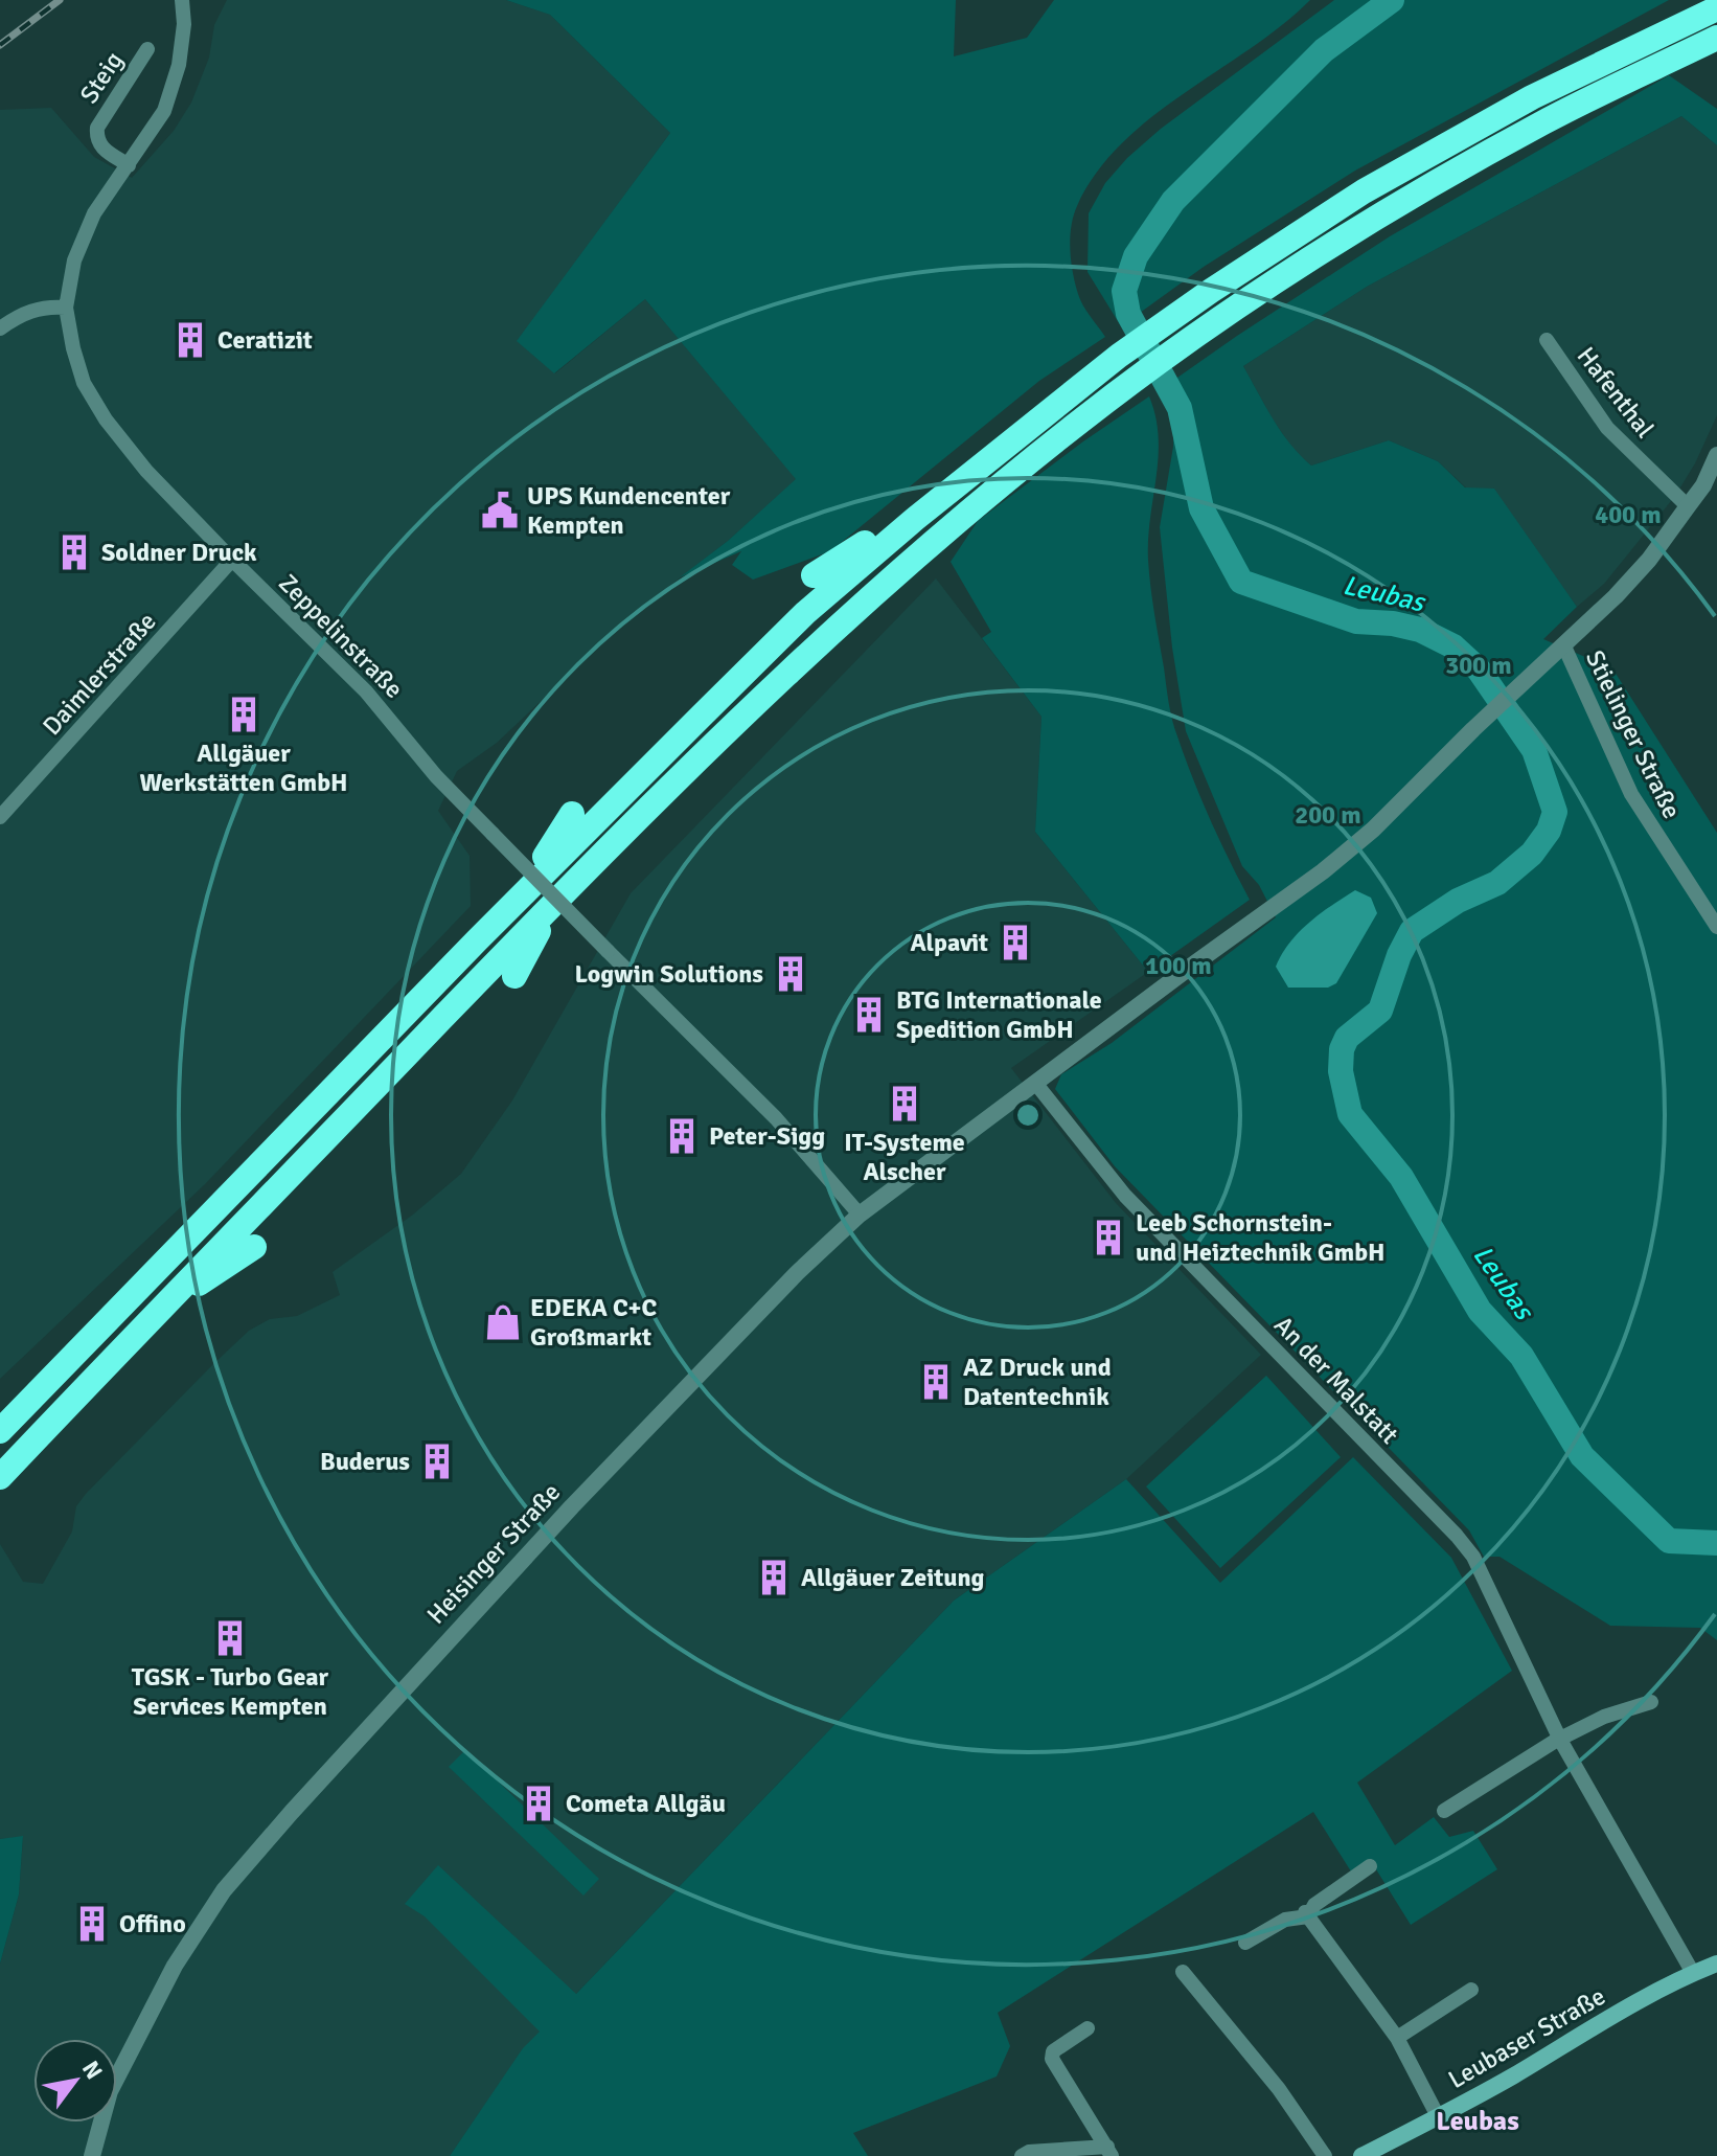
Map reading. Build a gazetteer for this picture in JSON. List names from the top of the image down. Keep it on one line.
{"streets":{"main road":["Leubaser Straße"],"street":["Steig","Hafenthal","Zeppelinstraße","Daimlerstraße","Stielinger Straße","An der Malstatt","Heisinger Straße"]},"crossings":[["Steig","Zeppelinstraße"],["Hafenthal","Heisinger Straße"],["Zeppelinstraße","Daimlerstraße"],["Zeppelinstraße","Heisinger Straße"],["Stielinger Straße","Heisinger Straße"],["An der Malstatt","Heisinger Straße"],["An der Malstatt","Leubaser Straße"]],"districts":["Leubas"],"water":["Leubas"],"places":{"building":["Ceratizit","Soldner Druck","Allgäuer Werkstätten GmbH","Alpavit","Logwin Solutions","BTG Internationale Spedition GmbH","IT-Systeme Alscher","Peter-Sigg","Leeb Schornstein- und Heiztechnik GmbH","AZ Druck und Datentechnik","Buderus","Allgäuer Zeitung","TGSK - Turbo Gear Services Kempten","Cometa Allgäu","Offino"],"public building":["UPS Kundencenter Kempten"],"shop":["EDEKA C+C Großmarkt"]},"north":"top right","rings":["400 m","300 m","200 m","100 m"]}
